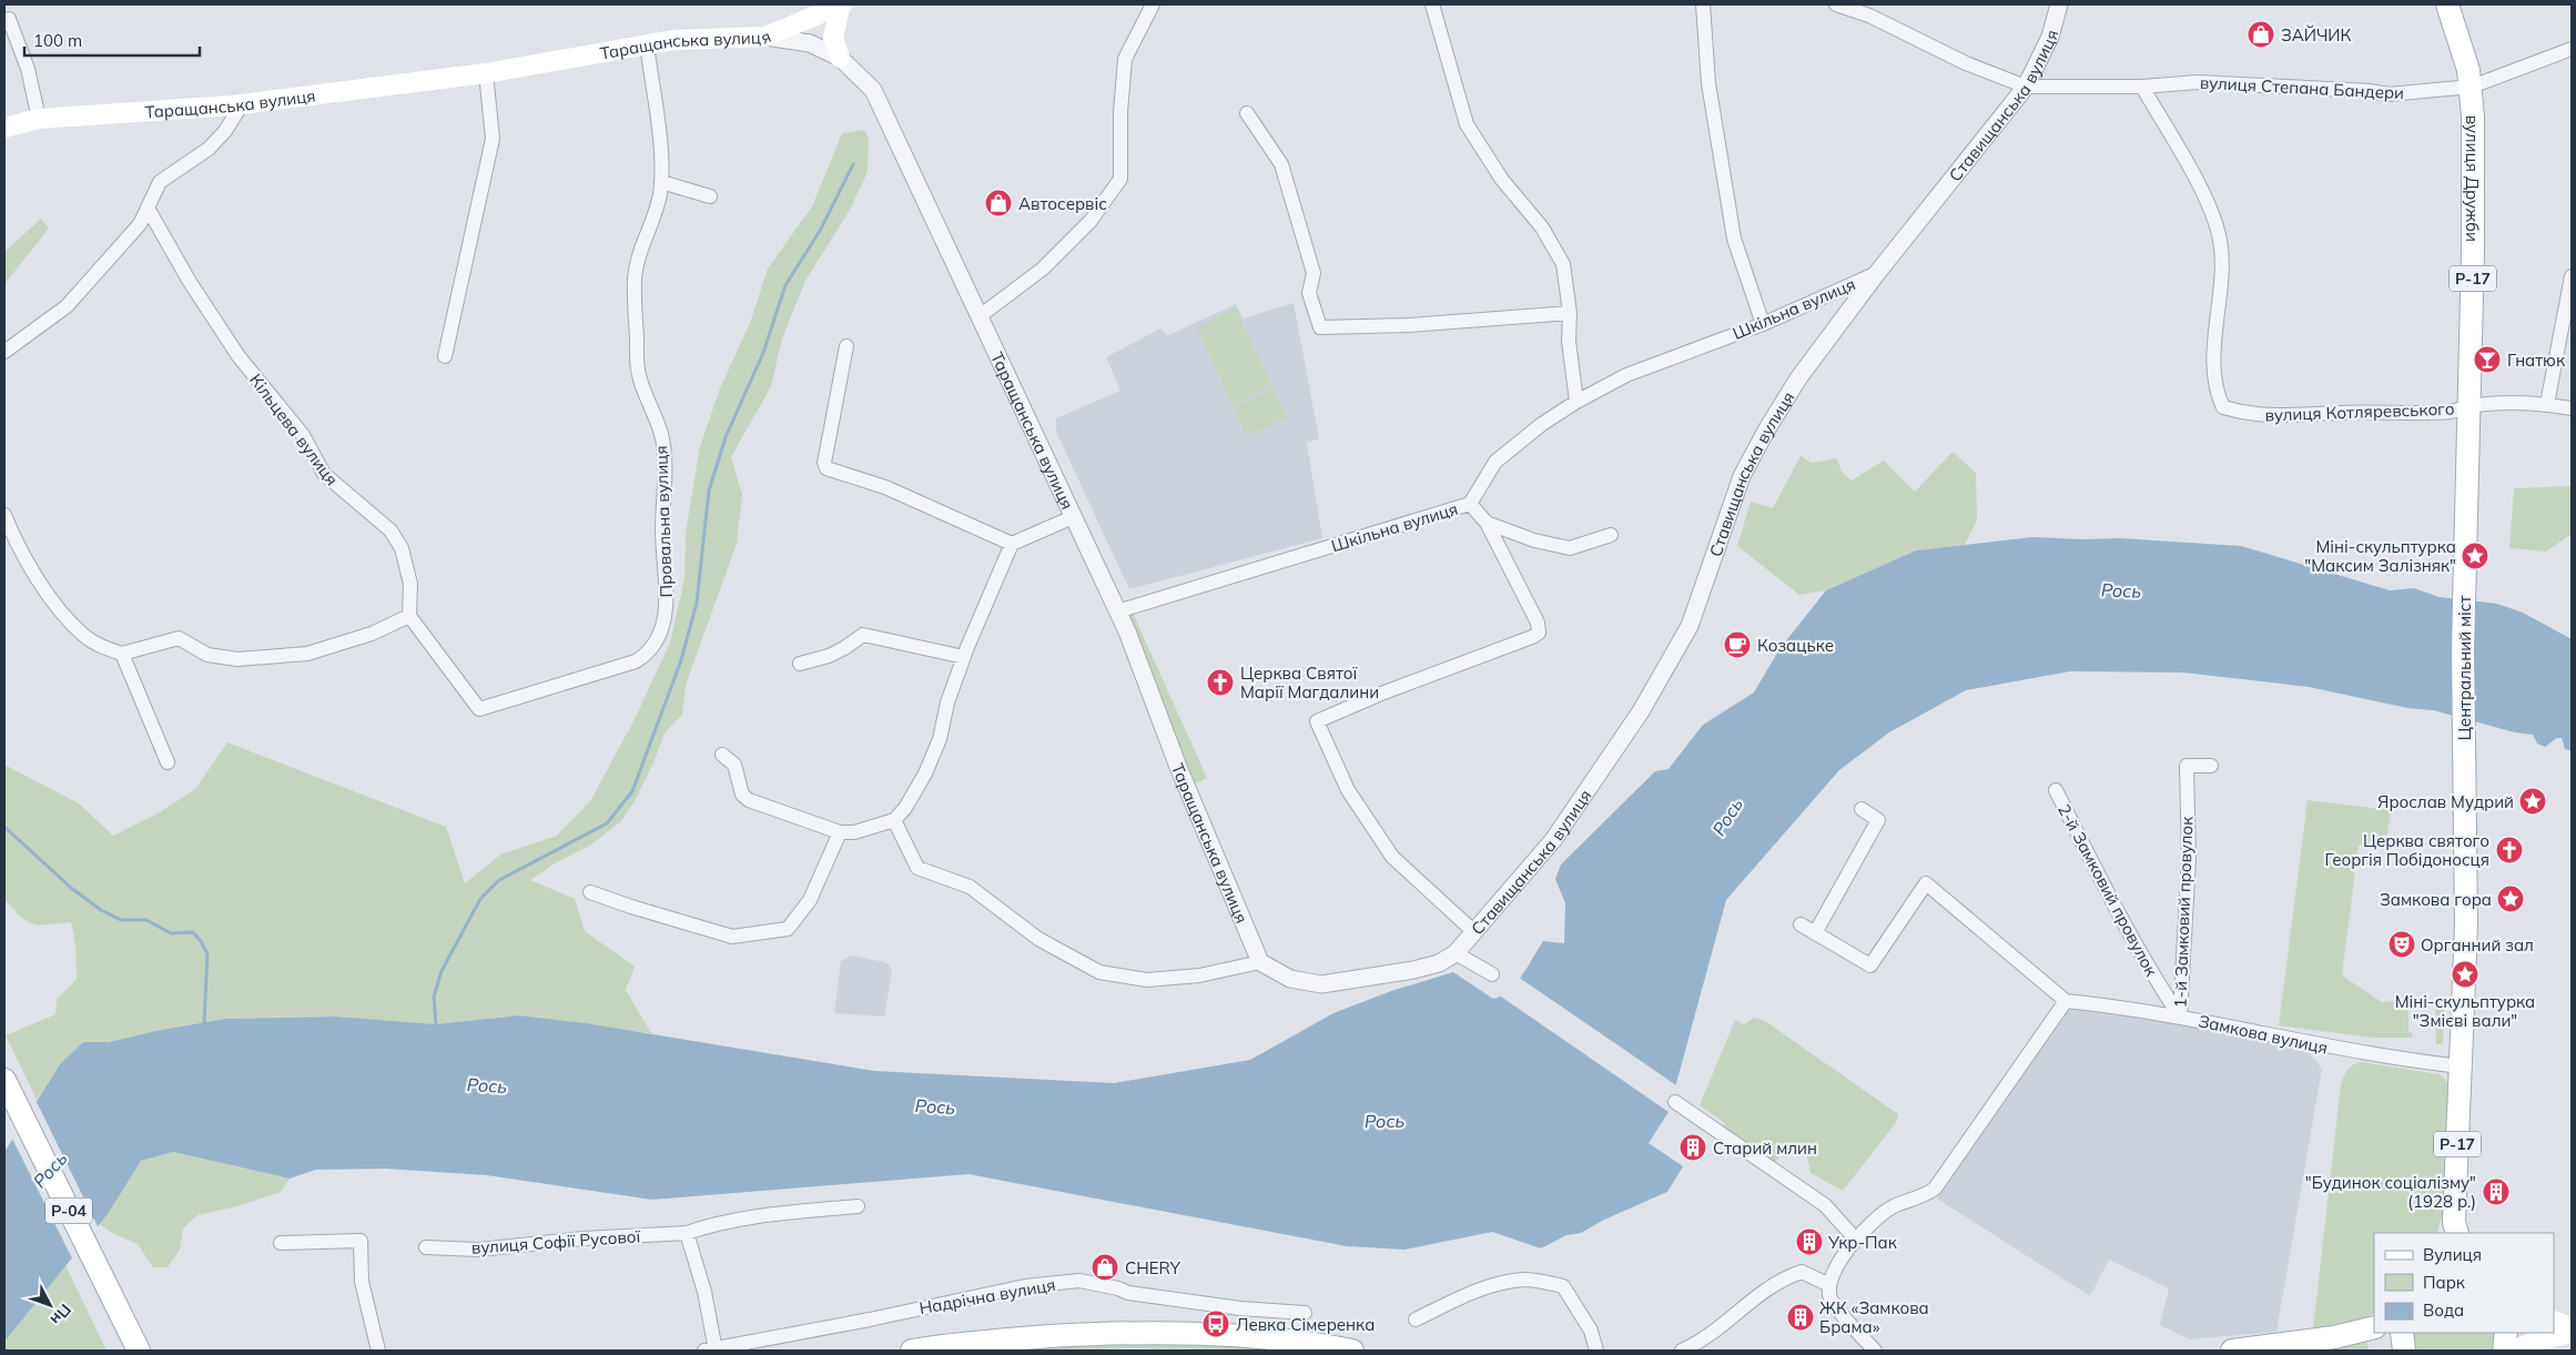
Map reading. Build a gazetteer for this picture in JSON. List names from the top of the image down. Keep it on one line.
{"streets":{"main road":["Таращанська вулиця","вулиця Дружби","Р-17","Центральний міст","Р-04"],"street":["вулиця Степана Бандери","Ставищанська вулиця","Шкільна вулиця","вулиця Котляревського","Кільцева вулиця","Провальна вулиця","2-й Замковий провулок","1-й Замковий провулок","Замкова вулиця","вулиця Софії Русової","Надрічна вулиця"]},"crossings":[["Таращанська вулиця","Шкільна вулиця"],["Таращанська вулиця","Провальна вулиця"],["вулиця Степана Бандери","Ставищанська вулиця"],["вулиця Степана Бандери","вулиця Дружби"],["вулиця Степана Бандери","вулиця Котляревського"],["Ставищанська вулиця","Шкільна вулиця"],["вулиця Дружби","вулиця Котляревського"],["вулиця Дружби","Центральний міст"],["Р-17","Центральний міст"],["Р-17","Замкова вулиця"],["Кільцева вулиця","Провальна вулиця"],["Центральний міст","Замкова вулиця"],["2-й Замковий провулок","1-й Замковий провулок"],["2-й Замковий провулок","Замкова вулиця"],["1-й Замковий провулок","Замкова вулиця"]],"water":["Рось"],"places":{"shop":["ЗАЙЧИК","Автосервіс","CHERY"],"bar":["Гнатюк"],"place":["Міні-скульптурка \"Максим Залізняк\"","Ярослав Мудрий","Замкова гора","Міні-скульптурка \"Змієві вали\""],"cafe":["Козацьке"],"church":["Церква Святої Марії Магдалини","Церква святого Георгія Побідоносця"],"theatre":["Органний зал"],"building":["Старий млин","\"Будинок соціалізму\" (1928 р.)","Укр-Пак","ЖК «Замкова Брама»"],"bus stop":["Левка Сімеренка"]},"legend":["Вулиця","Парк","Вода"],"scale_bar":"100 m","north":"bottom right"}
